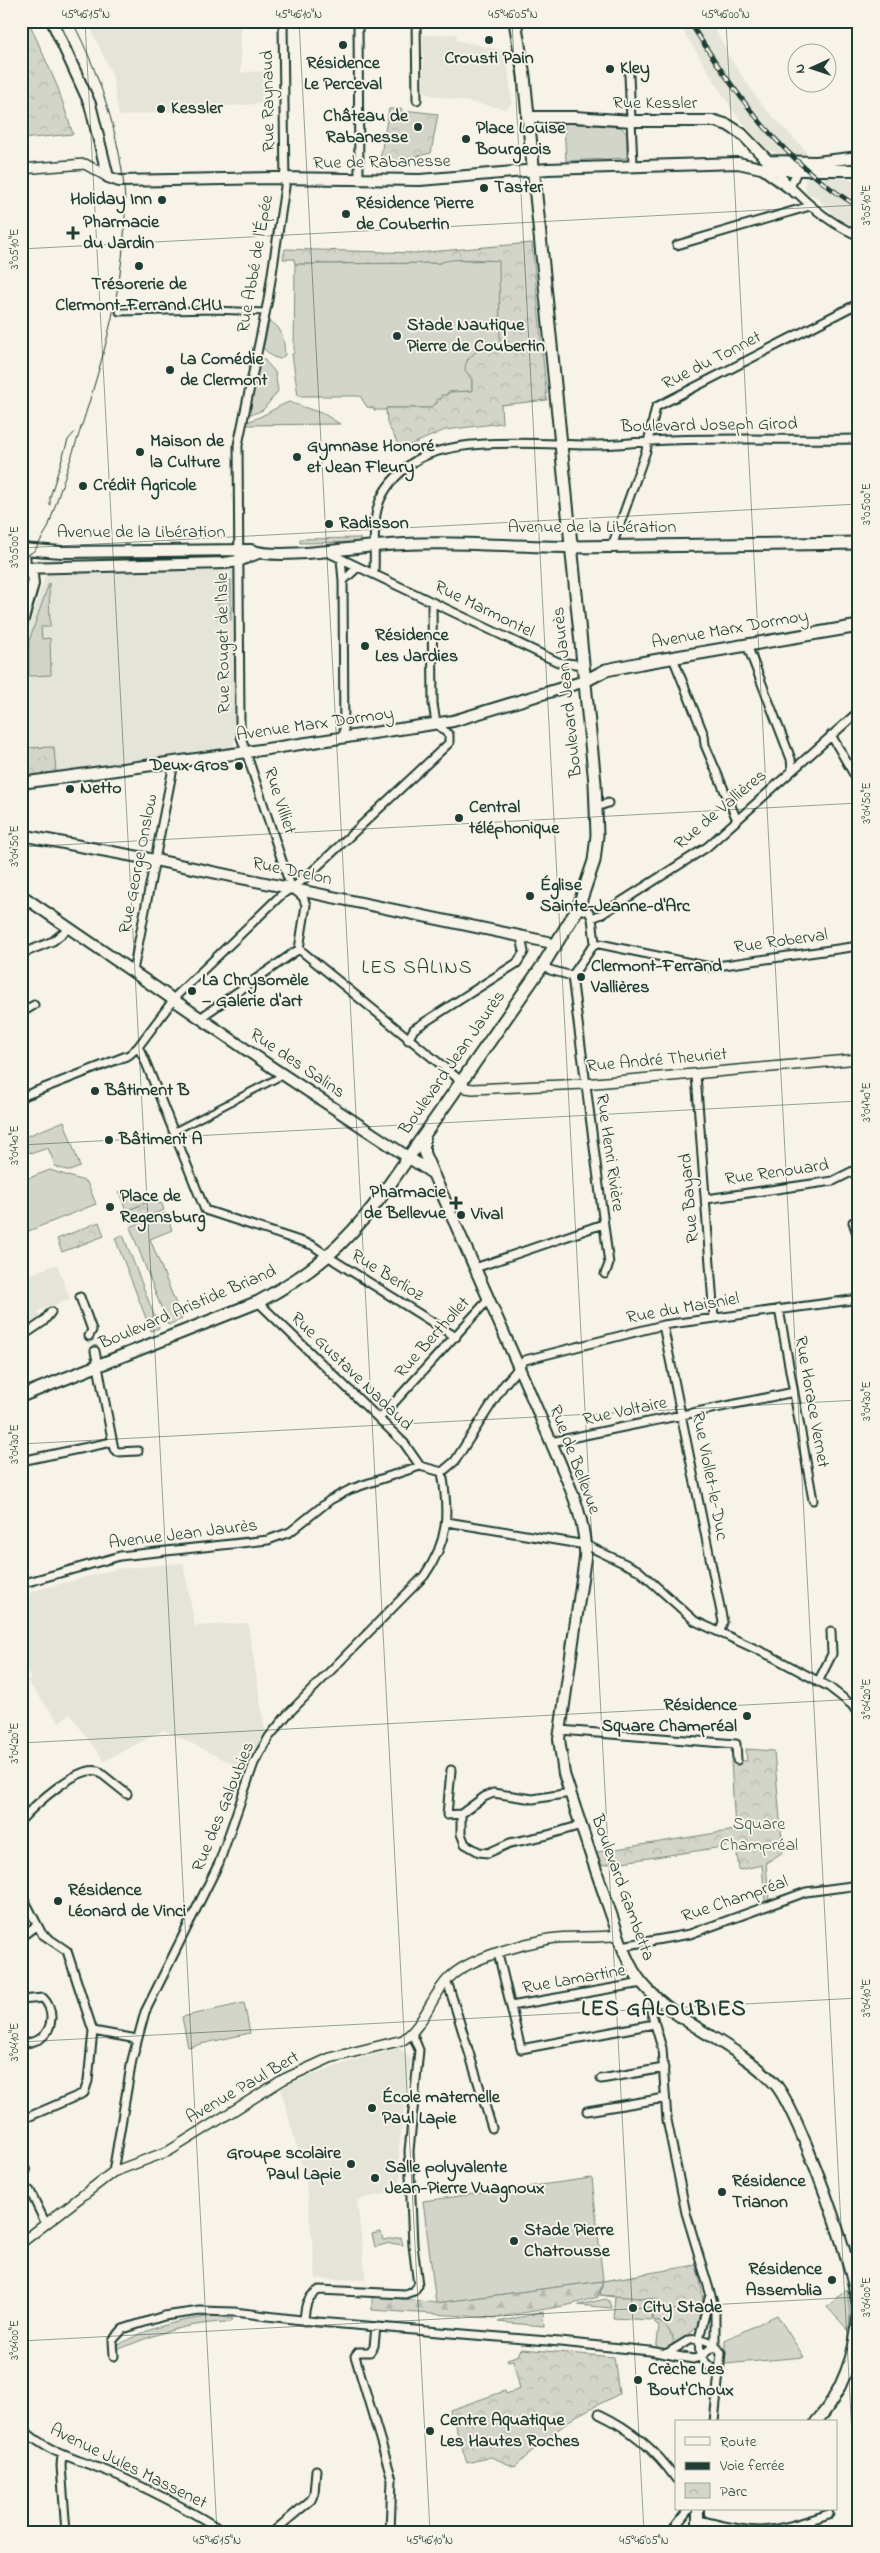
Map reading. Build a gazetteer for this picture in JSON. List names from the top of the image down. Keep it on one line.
{"streets":{"main road":["Rue Kessler","Rue de Rabanesse","Avenue de la Libération","Avenue Marx Dormoy","Boulevard Jean Jaurès","Rue Drelon","Rue des Salins","Boulevard Aristide Briand","Rue de Bellevue","Boulevard Gambetta"],"street":["Rue Raynaud","Rue Abbé de l'Épée","Rue du Tonnet","Boulevard Joseph Girod","Rue Marmontel","Rue Rouget de l'Isle","Rue Villiet","Rue de Vallières","Rue George Onslow","Rue Roberval","Rue André Theuriet","Rue Henri Rivière","Rue Renouard","Rue Bayard","Rue Berlioz","Rue du Maisniel","Rue Berthollet","Rue Gustave Nadaud","Rue Horace Vernet","Rue Voltaire","Rue Viollet-le-Duc","Avenue Jean Jaurès","Rue des Galoubies","Rue Champréal","Rue Lamartine","Avenue Paul Bert","Avenue Jules Massenet"]},"crossings":[["Rue Raynaud","Rue de Rabanesse"],["Rue Raynaud","Rue Abbé de l'Épée"],["Rue Kessler","Rue de Rabanesse"],["Rue Kessler","Boulevard Jean Jaurès"],["Rue de Rabanesse","Rue Abbé de l'Épée"],["Rue de Rabanesse","Boulevard Jean Jaurès"],["Rue Abbé de l'Épée","Avenue de la Libération"],["Rue Abbé de l'Épée","Rue Rouget de l'Isle"],["Rue du Tonnet","Boulevard Joseph Girod"],["Rue du Tonnet","Avenue de la Libération"],["Boulevard Joseph Girod","Avenue de la Libération"],["Boulevard Joseph Girod","Rue Marmontel"],["Boulevard Joseph Girod","Boulevard Jean Jaurès"],["Avenue de la Libération","Rue Marmontel"],["Avenue de la Libération","Rue Rouget de l'Isle"],["Avenue de la Libération","Boulevard Jean Jaurès"],["Rue Marmontel","Avenue Marx Dormoy"],["Rue Marmontel","Boulevard Jean Jaurès"],["Avenue Marx Dormoy","Rue Rouget de l'Isle"],["Avenue Marx Dormoy","Boulevard Jean Jaurès"],["Avenue Marx Dormoy","Rue Villiet"],["Avenue Marx Dormoy","Rue George Onslow"],["Rue Rouget de l'Isle","Rue Villiet"],["Boulevard Jean Jaurès","Rue Drelon"],["Boulevard Jean Jaurès","Rue André Theuriet"],["Boulevard Jean Jaurès","Rue des Salins"],["Boulevard Jean Jaurès","Boulevard Aristide Briand"],["Boulevard Jean Jaurès","Rue de Bellevue"],["Rue Villiet","Rue Drelon"],["Rue George Onslow","Rue Drelon"],["Rue George Onslow","Rue des Salins"],["Rue André Theuriet","Rue Henri Rivière"],["Rue André Theuriet","Rue Bayard"],["Rue des Salins","Boulevard Aristide Briand"],["Rue Renouard","Rue Bayard"],["Rue Bayard","Rue du Maisniel"],["Rue Berlioz","Boulevard Aristide Briand"],["Rue Berlioz","Rue Berthollet"],["Boulevard Aristide Briand","Rue Gustave Nadaud"],["Rue du Maisniel","Rue Horace Vernet"],["Rue du Maisniel","Rue de Bellevue"],["Rue du Maisniel","Rue Viollet-le-Duc"],["Rue Berthollet","Rue Gustave Nadaud"],["Rue Berthollet","Rue de Bellevue"],["Rue Gustave Nadaud","Avenue Jean Jaurès"],["Rue Horace Vernet","Rue Voltaire"],["Rue Voltaire","Rue de Bellevue"],["Rue Voltaire","Rue Viollet-le-Duc"],["Rue de Bellevue","Boulevard Gambetta"],["Rue des Galoubies","Avenue Paul Bert"],["Boulevard Gambetta","Rue Champréal"],["Boulevard Gambetta","Rue Lamartine"]],"districts":["LES SALINS","LES GALOUBIES"],"parks":["Square Champréal"],"places":{"other":["Crousti Pain","Résidence Le Perceval","Kley","Kessler","Château de Rabanesse","Place Louise Bourgeois","Taster","Holiday Inn","Résidence Pierre de Coubertin","Trésorerie de Clermont-Ferrand CHU","Stade Nautique Pierre de Coubertin","La Comédie de Clermont","Maison de la Culture","Gymnase Honoré et Jean Fleury","Crédit Agricole","Radisson","Résidence Les Jardies","Deux Gros","Netto","Central téléphonique","Église Sainte-Jeanne-d'Arc","Clermont-Ferrand Vallières","La Chrysomèle — Galerie d'art","Bâtiment B","Bâtiment A","Place de Regensburg","Vival","Résidence Square Champréal","Résidence Léonard de Vinci","École maternelle Paul Lapie","Groupe scolaire Paul Lapie","Salle polyvalente Jean-Pierre Vuagnoux","Résidence Trianon","Stade Pierre Chatrousse","Résidence Assemblia","City Stade","Crèche Les Bout'Choux","Centre Aquatique Les Hautes Roches"],"health":["Pharmacie du Jardin","Pharmacie de Bellevue"]},"legend":["Route","Voie ferrée","Parc"],"north":"left","coordinates":["45°46'15\"N","45°46'10\"N","45°46'05\"N","45°46'00\"N","3°05'10\"E","3°05'00\"E","3°04'50\"E","3°04'40\"E","3°04'30\"E","3°04'20\"E","3°04'10\"E","3°04'00\"E"]}
